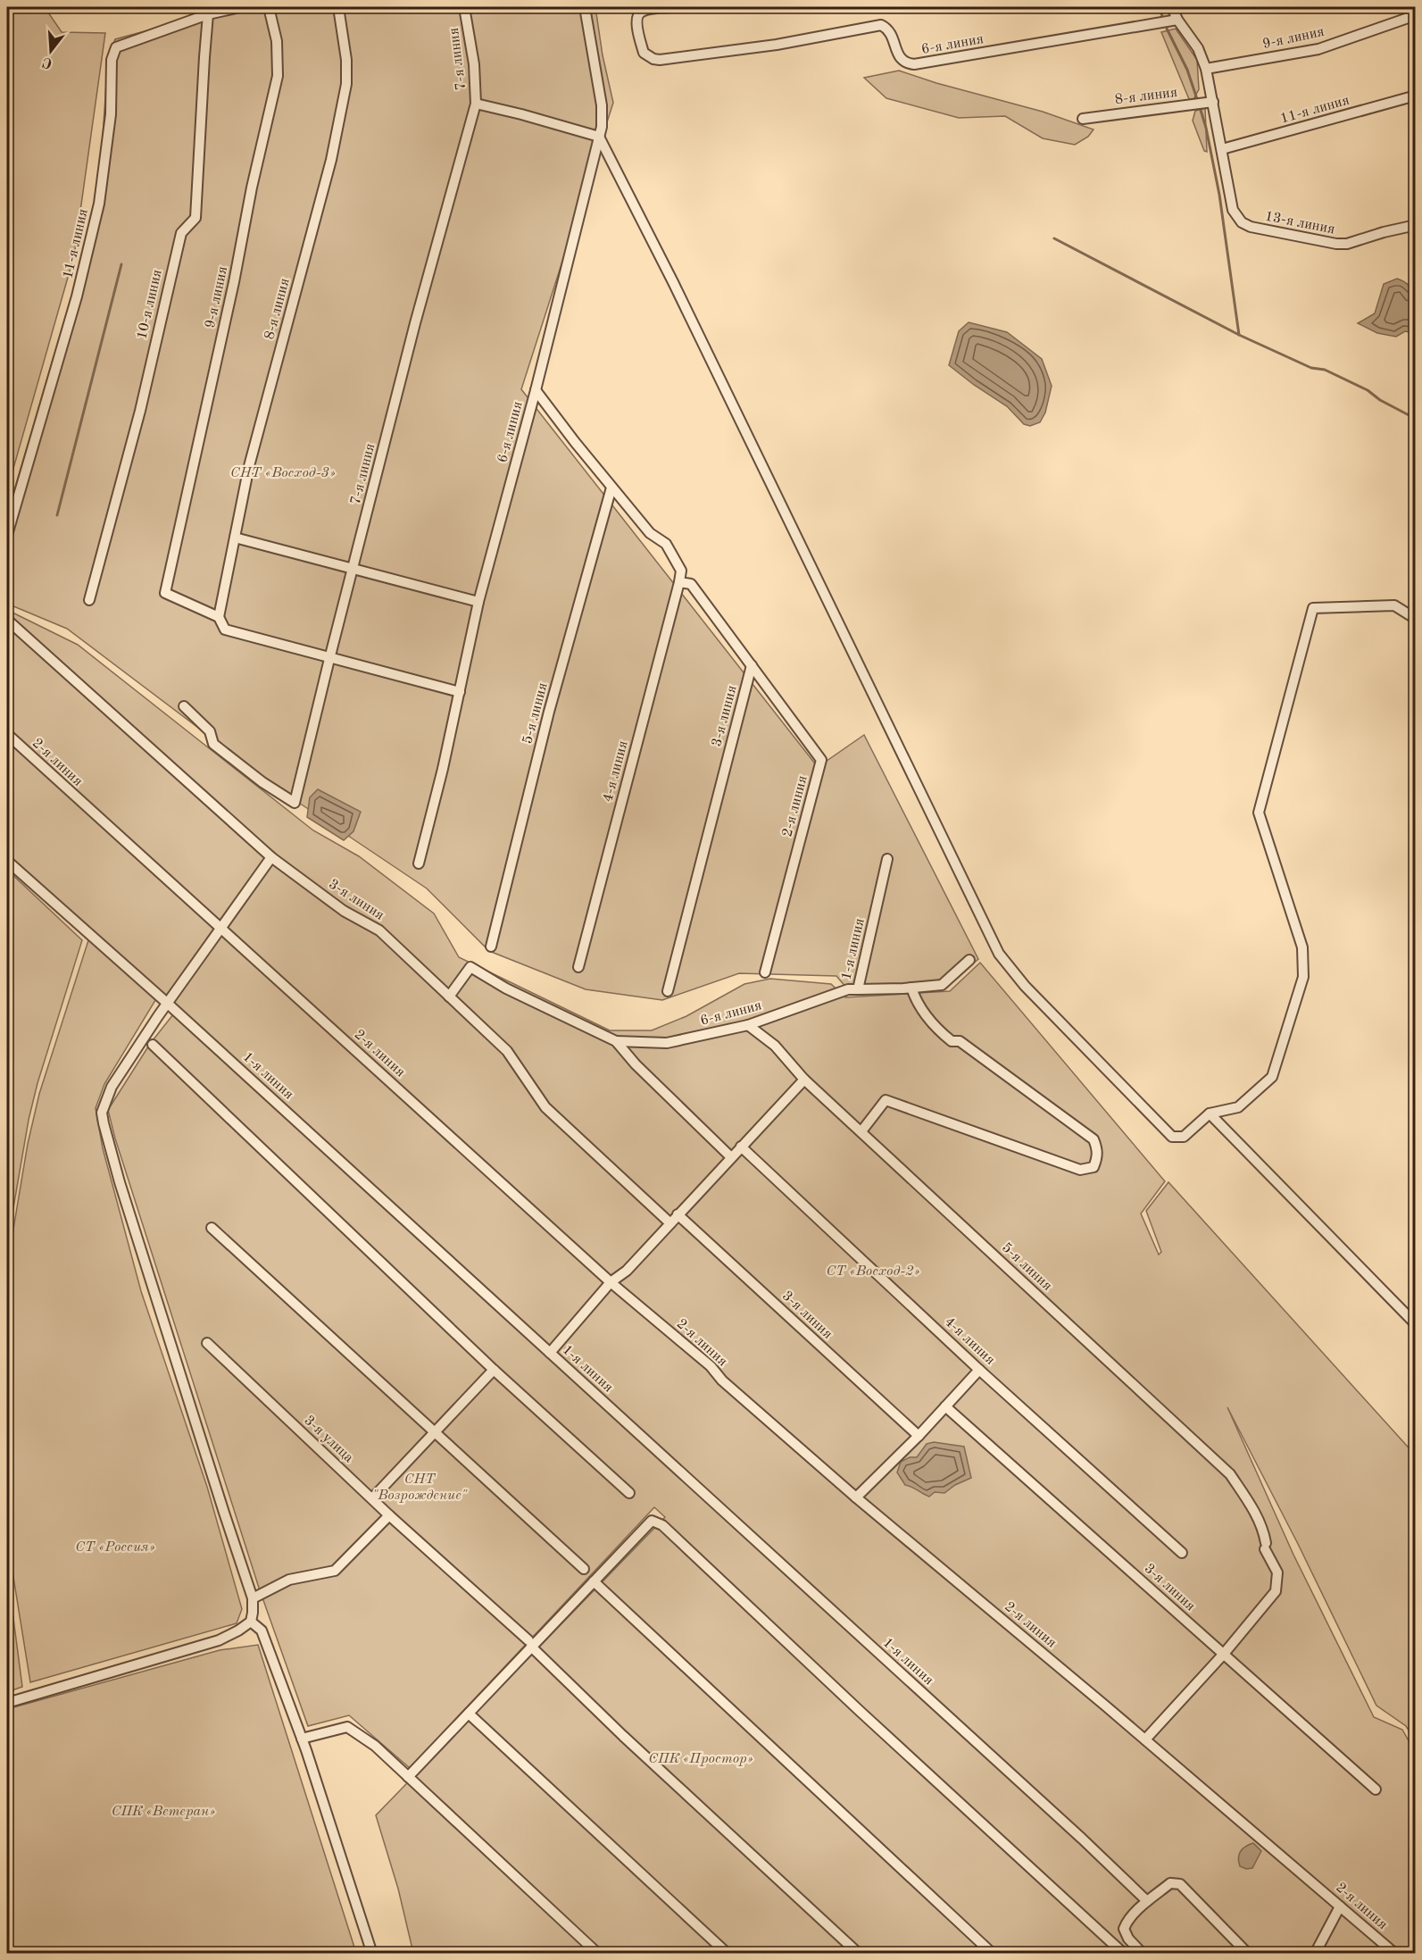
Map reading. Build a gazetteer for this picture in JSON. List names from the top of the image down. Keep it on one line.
{"streets":{"street":["9-я линия","6-я линия","7-я линия","8-я линия","11-я линия","13-я линия","10-я линия","5-я линия","3-я линия","2-я линия","4-я линия","1-я линия","3-я улица"]},"crossings":[["9-я линия","8-я линия"],["6-я линия","5-я линия"],["6-я линия","1-я линия"],["11-я линия","13-я линия"],["11-я линия","10-я линия"],["5-я линия","3-я линия"],["5-я линия","2-я линия"],["3-я линия","2-я линия"]],"parks":["СНТ «Восход-3»","СТ «Восход-2»","СНТ \"Возрождение\"","СТ «Россия»","СПК «Простор»","СПК «Ветеран»"],"north":"bottom"}
